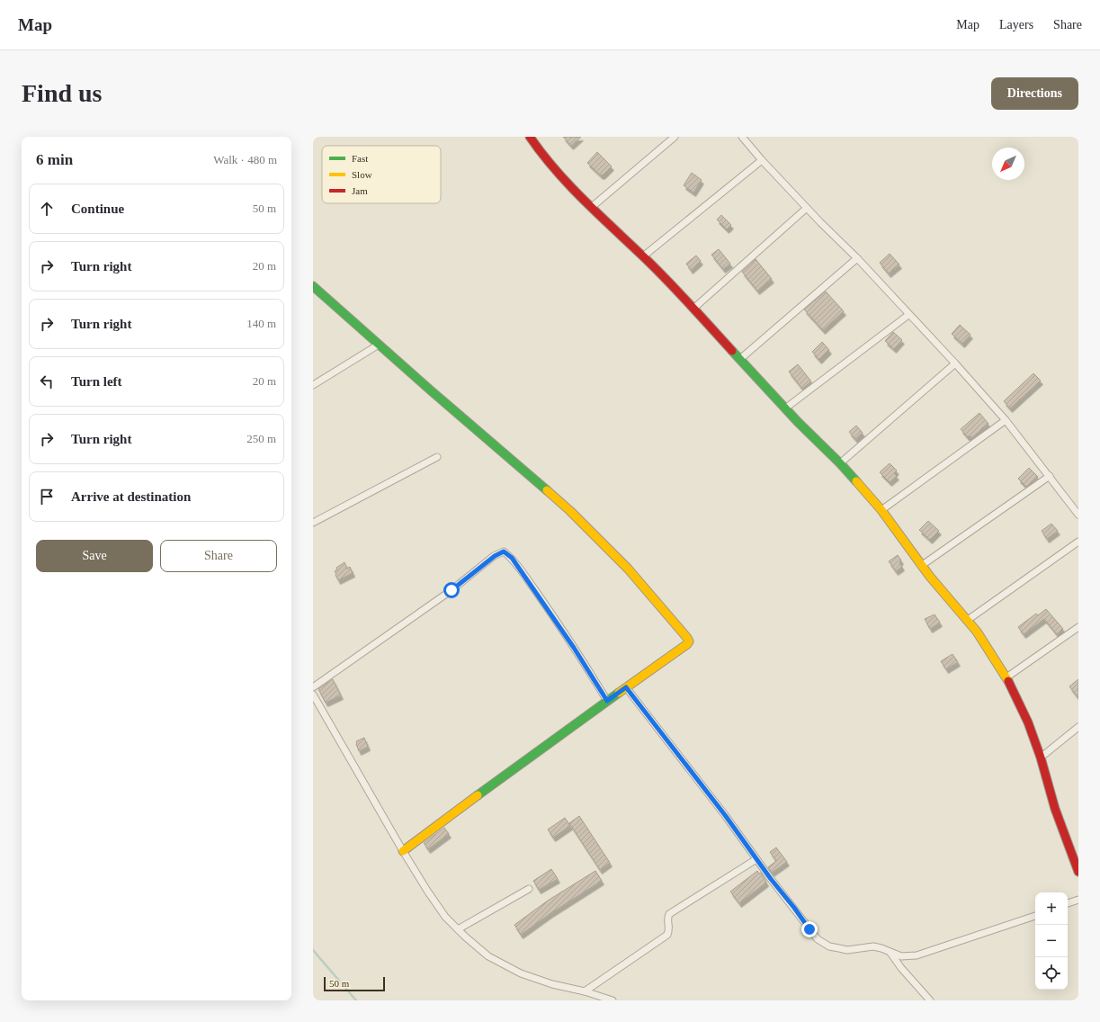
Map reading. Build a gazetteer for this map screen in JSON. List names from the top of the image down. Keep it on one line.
{"legend":["Fast","Slow","Jam"],"scale_bar":"50 m","north":"bottom left","page":{"header":"Map","nav":["Map","Layers","Share"],"buttons":["Directions",["Save","Share"]],"title":"Find us","heading":["6 min","Walk · 480 m"],"list":[["Continue","50 m"],["Turn right","20 m"],["Turn right","140 m"],["Turn left","20 m"],["Turn right","250 m"],"Arrive at destination"],"map_buttons":["+","−"],"scale":"50 m"}}
